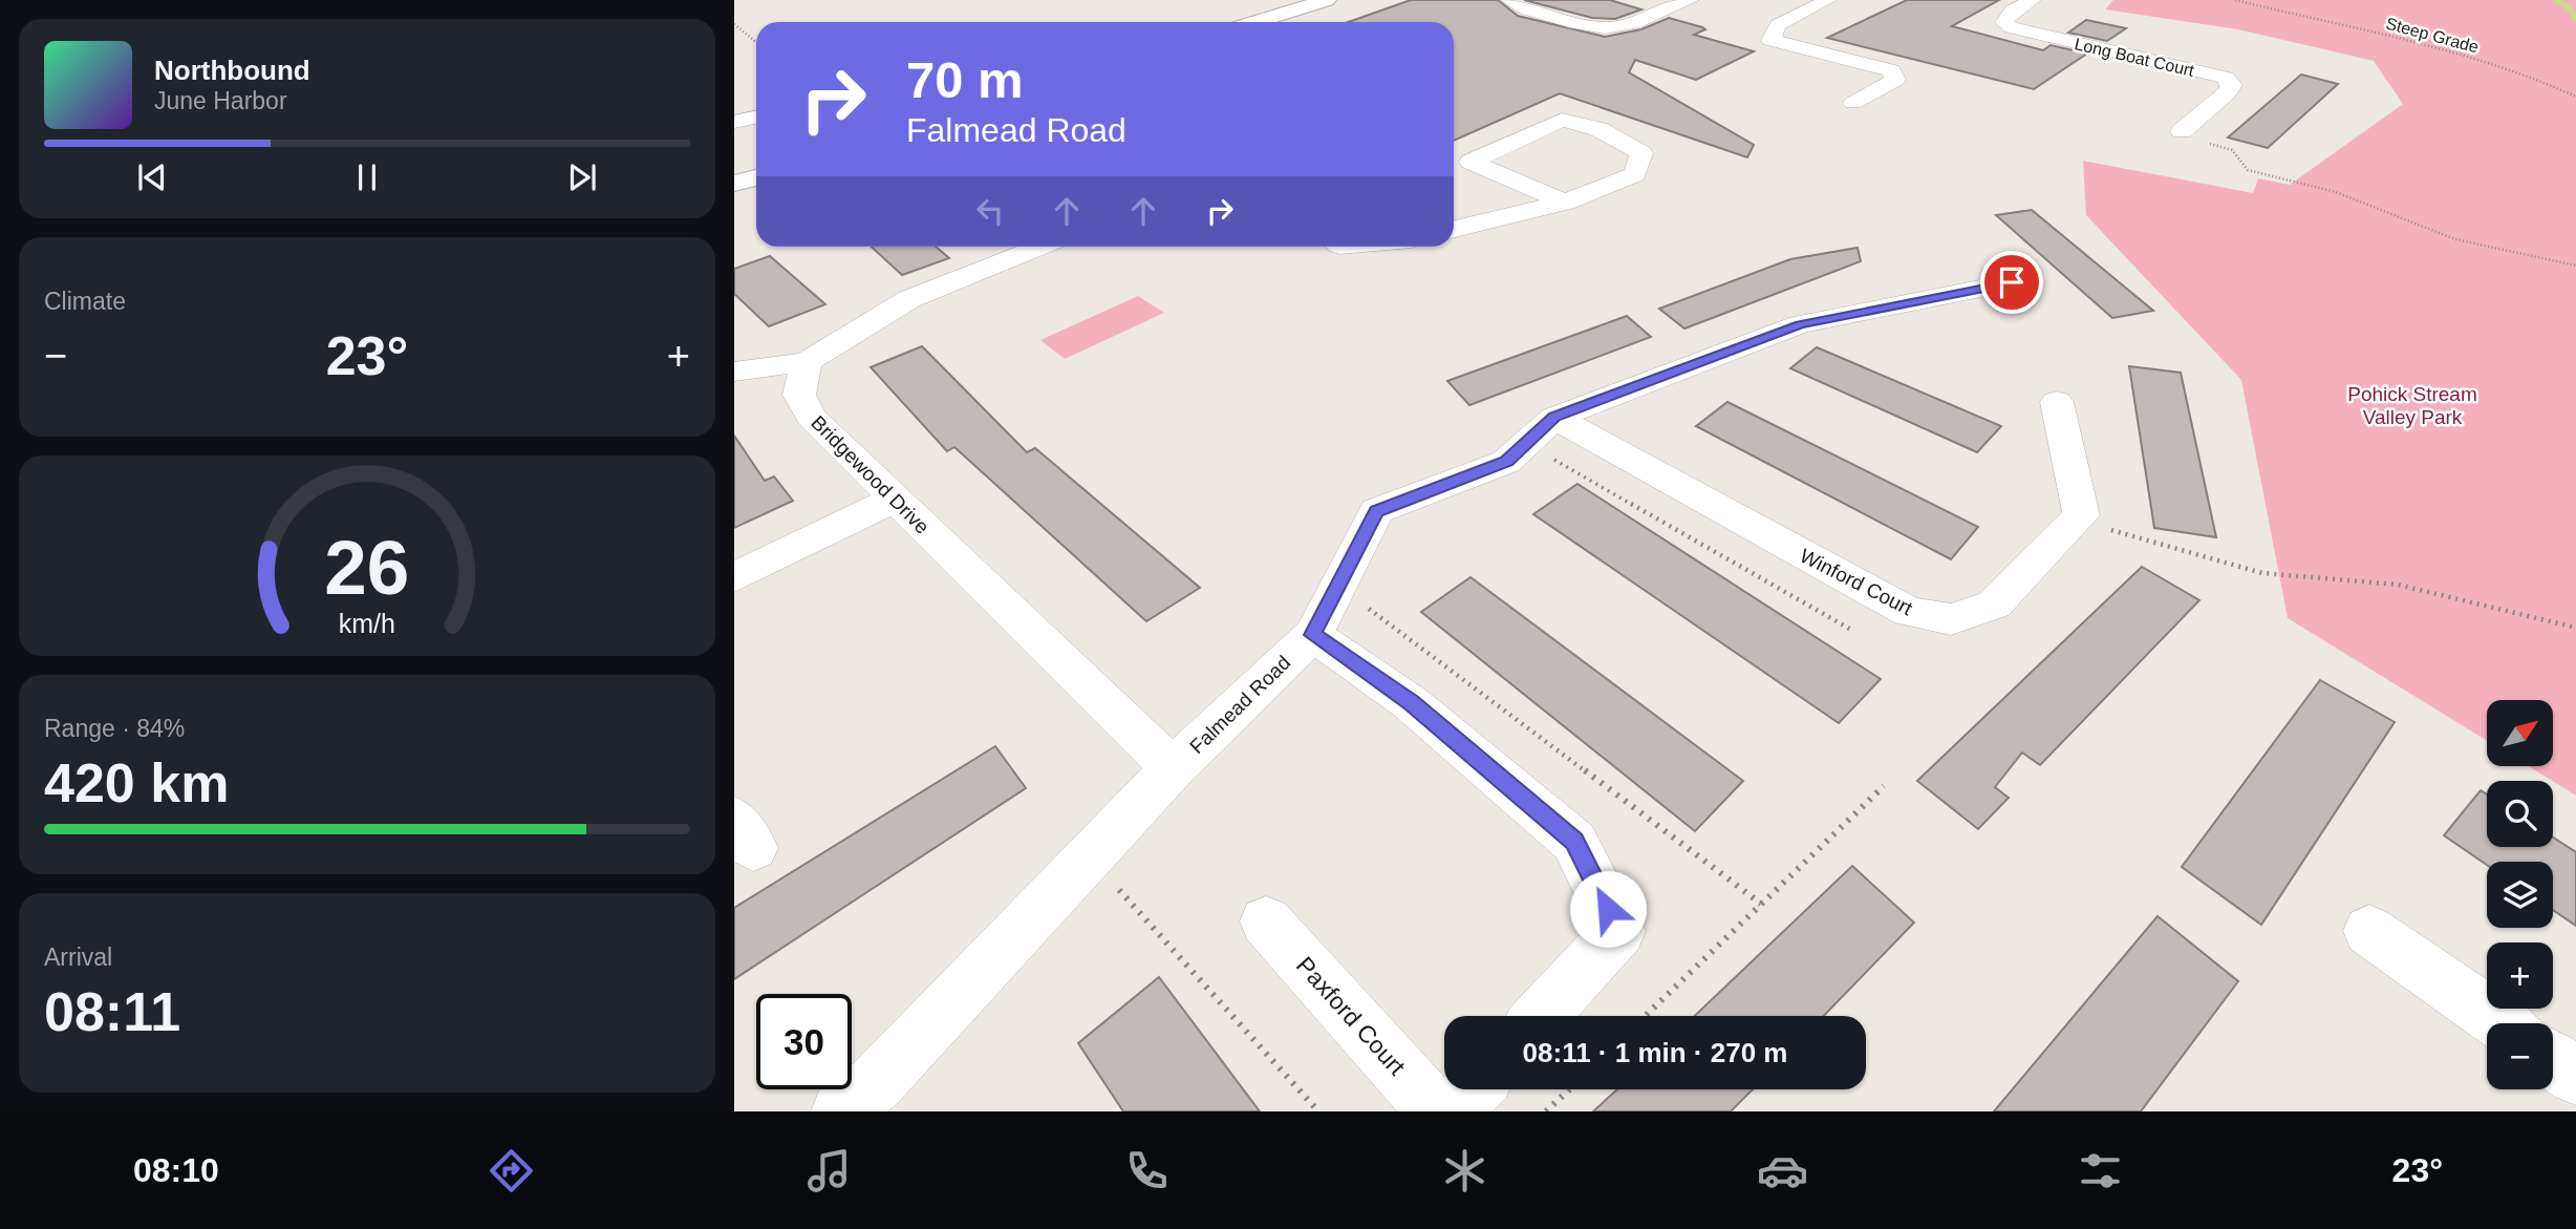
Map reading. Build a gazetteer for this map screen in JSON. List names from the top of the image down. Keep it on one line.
{"streets":{"street":["Long Boat Court","Bridgewood Drive","Winford Court","Falmead Road","Paxford Court"],"path":["Steep Grade"]},"crossings":[["Bridgewood Drive","Falmead Road"],["Winford Court","Falmead Road"]],"parks":["Pohick Stream Valley Park"],"north":"top right","page":{"turn":["70 m","Falmead Road"],"song":["Northbound","June Harbor"],"tile":["Climate",["Range · 84%","420 km"],["Arrival","08:11"]],"heat":["−","23°","+"],"map_buttons":["+","−"],"limit":"30","trip":"08:11 · 1 min · 270 m","tabs":["08:10","23°"],"gauge":["26","km/h"]}}
